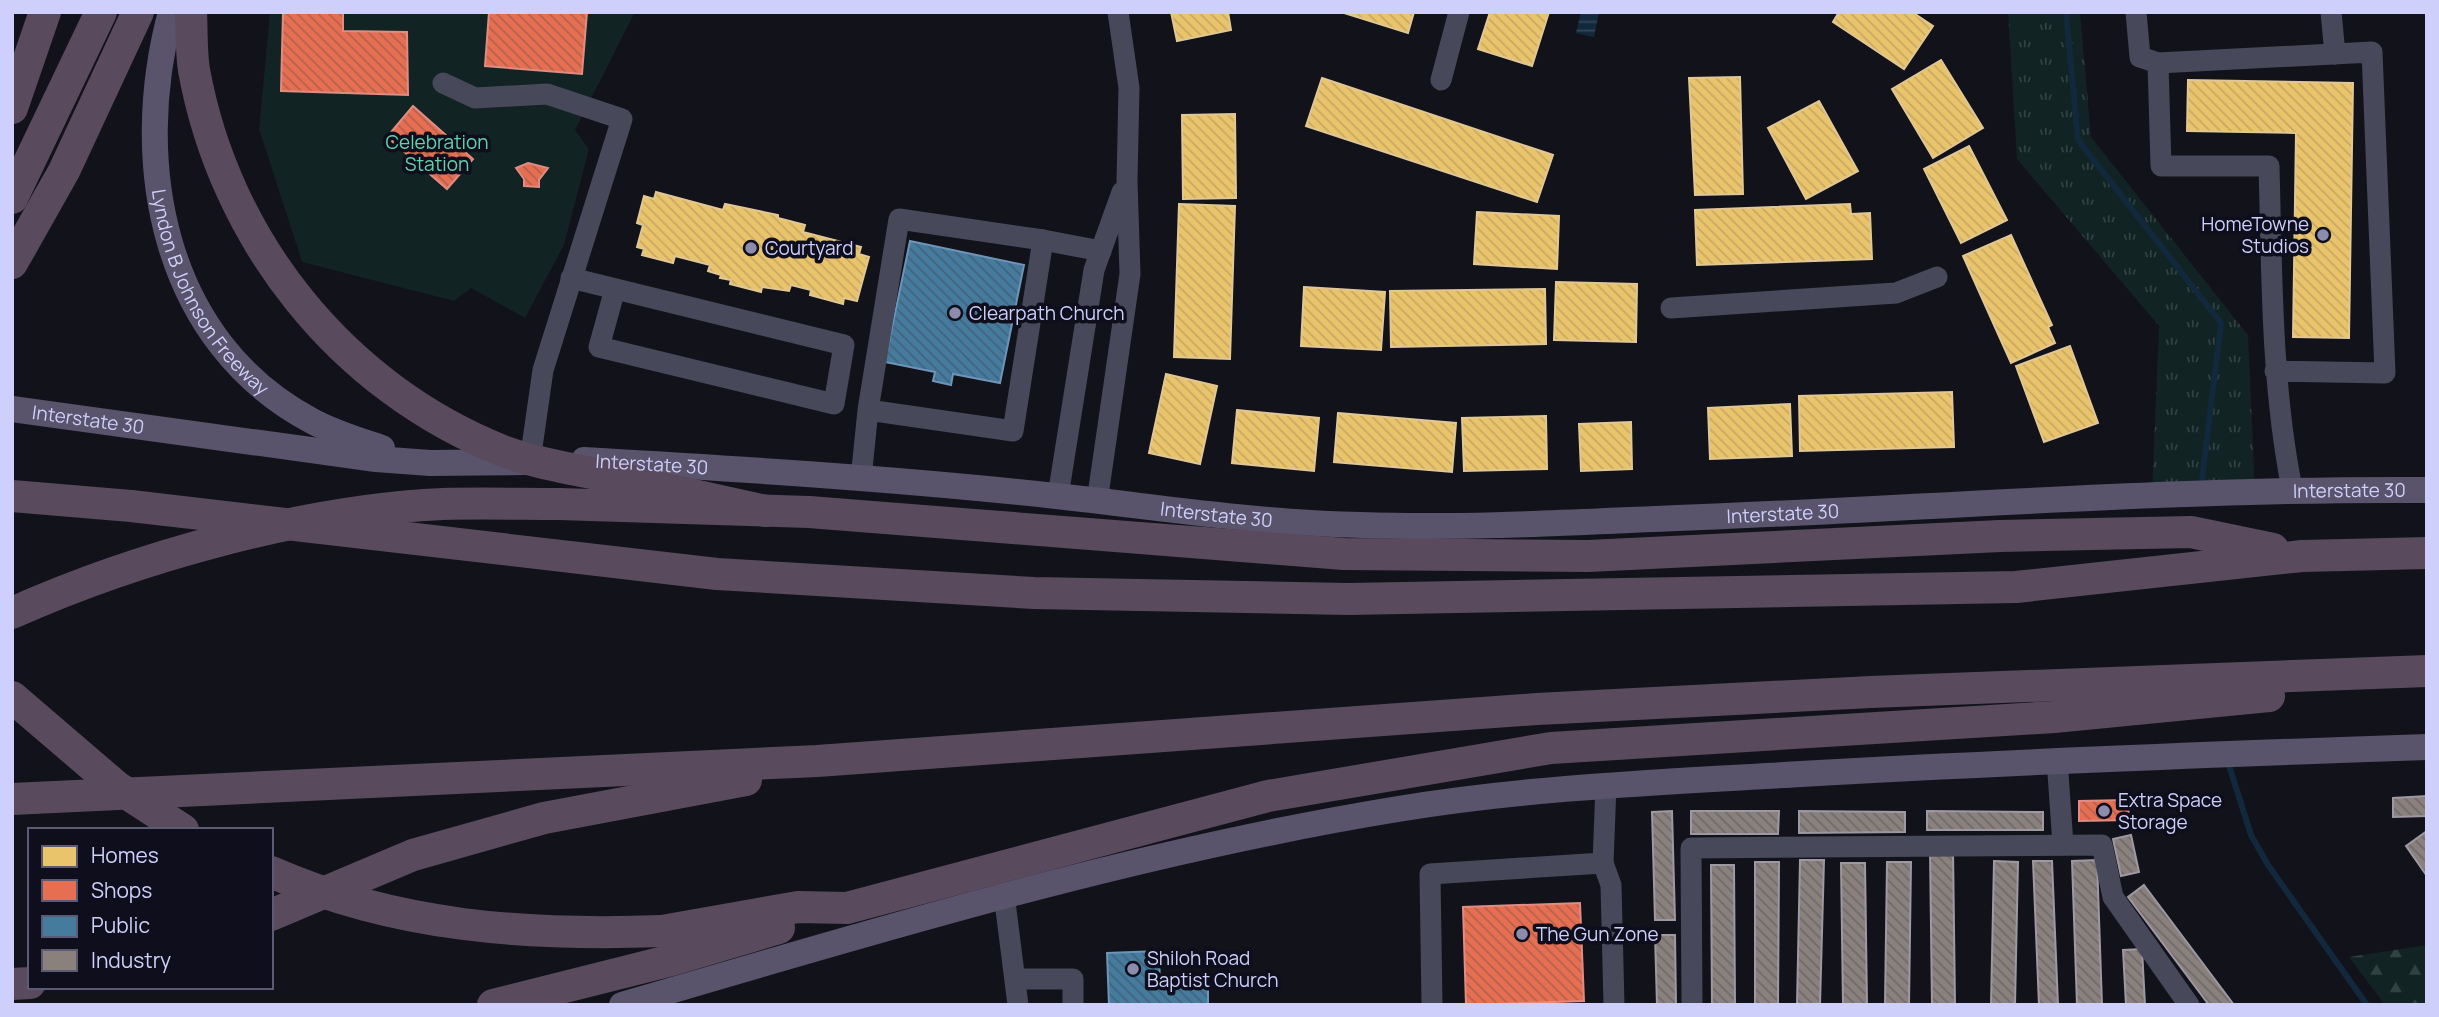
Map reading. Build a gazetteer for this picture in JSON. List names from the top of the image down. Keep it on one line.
{"streets":{"main road":["Lyndon B Johnson Freeway","Interstate 30"]},"crossings":[["Lyndon B Johnson Freeway","Interstate 30"]],"parks":["Celebration Station"],"places":["HomeTowne Studios","Courtyard","Clearpath Church","Extra Space Storage","The Gun Zone","Shiloh Road Baptist Church"],"legend":["Homes","Shops","Public","Industry"]}
